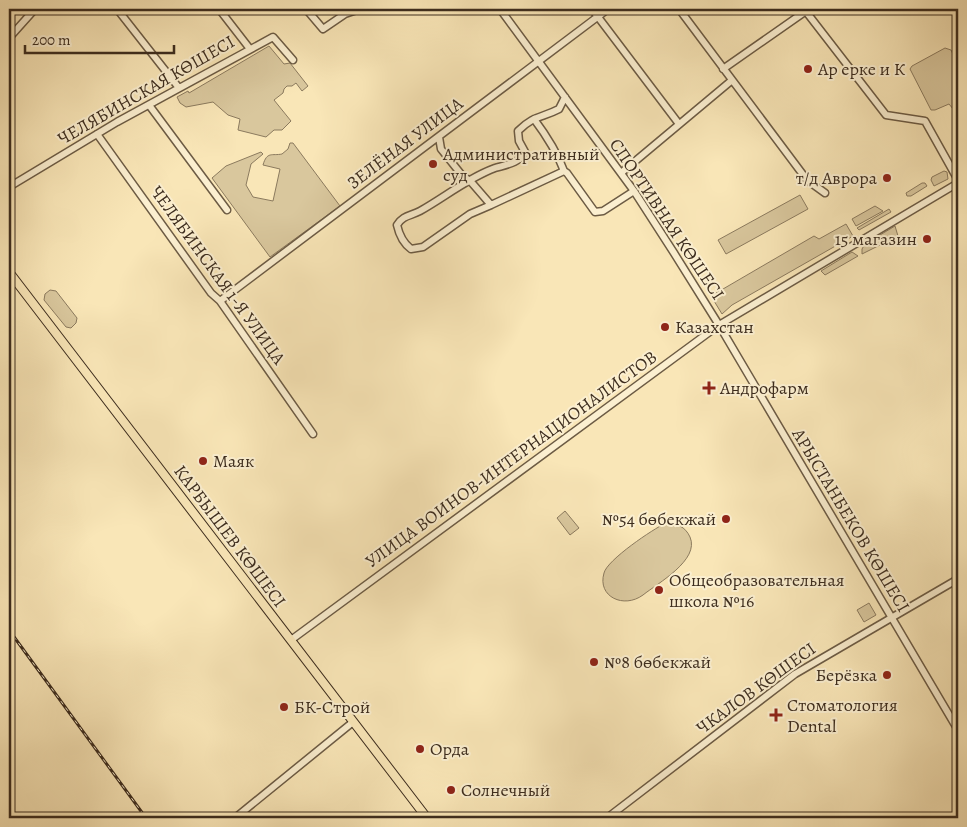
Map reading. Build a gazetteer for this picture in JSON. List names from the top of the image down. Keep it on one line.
{"streets":{"main road":["КАРБЫШЕВ КӨШЕСІ"],"street":["ЧЕЛЯБИНСКАЯ КӨШЕСІ","ЗЕЛЁНАЯ УЛИЦА","СПОРТИВНАЯ КӨШЕСІ","ЧЕЛЯБИНСКАЯ 1-Я УЛИЦА","УЛИЦА ВОИНОВ-ИНТЕРНАЦИОНАЛИСТОВ","АРЫСТАНБЕКОВ КӨШЕСІ","ЧКАЛОВ КӨШЕСІ"]},"crossings":[["ЧЕЛЯБИНСКАЯ КӨШЕСІ","ЧЕЛЯБИНСКАЯ 1-Я УЛИЦА"],["ЗЕЛЁНАЯ УЛИЦА","СПОРТИВНАЯ КӨШЕСІ"],["ЗЕЛЁНАЯ УЛИЦА","ЧЕЛЯБИНСКАЯ 1-Я УЛИЦА"],["СПОРТИВНАЯ КӨШЕСІ","УЛИЦА ВОИНОВ-ИНТЕРНАЦИОНАЛИСТОВ"],["СПОРТИВНАЯ КӨШЕСІ","АРЫСТАНБЕКОВ КӨШЕСІ"],["УЛИЦА ВОИНОВ-ИНТЕРНАЦИОНАЛИСТОВ","АРЫСТАНБЕКОВ КӨШЕСІ"],["УЛИЦА ВОИНОВ-ИНТЕРНАЦИОНАЛИСТОВ","КАРБЫШЕВ КӨШЕСІ"],["АРЫСТАНБЕКОВ КӨШЕСІ","ЧКАЛОВ КӨШЕСІ"]],"places":{"other":["Ар ерке и К","Административный суд","т/д Аврора","15 магазин","Казахстан","Маяк","№54 бөбекжай","Общеобразовательная школа №16","№8 бөбекжай","Берёзка","БК-Строй","Орда","Солнечный"],"health":["Андрофарм","Стоматология Dental"]},"scale_bar":"200 m"}
